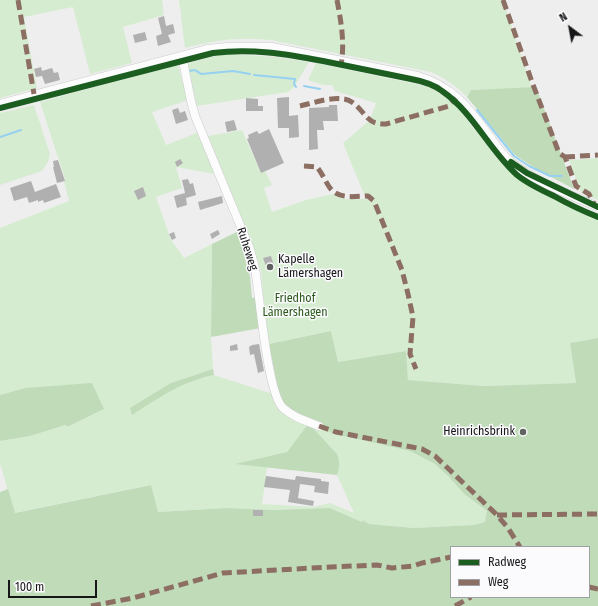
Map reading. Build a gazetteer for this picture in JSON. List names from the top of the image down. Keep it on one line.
{"streets":{"street":["Ruheweg"]},"parks":["Friedhof Lämershagen"],"places":["Kapelle Lämershagen","Heinrichsbrink"],"legend":["Radweg","Weg"],"scale_bar":"100 m","north":"top left"}
